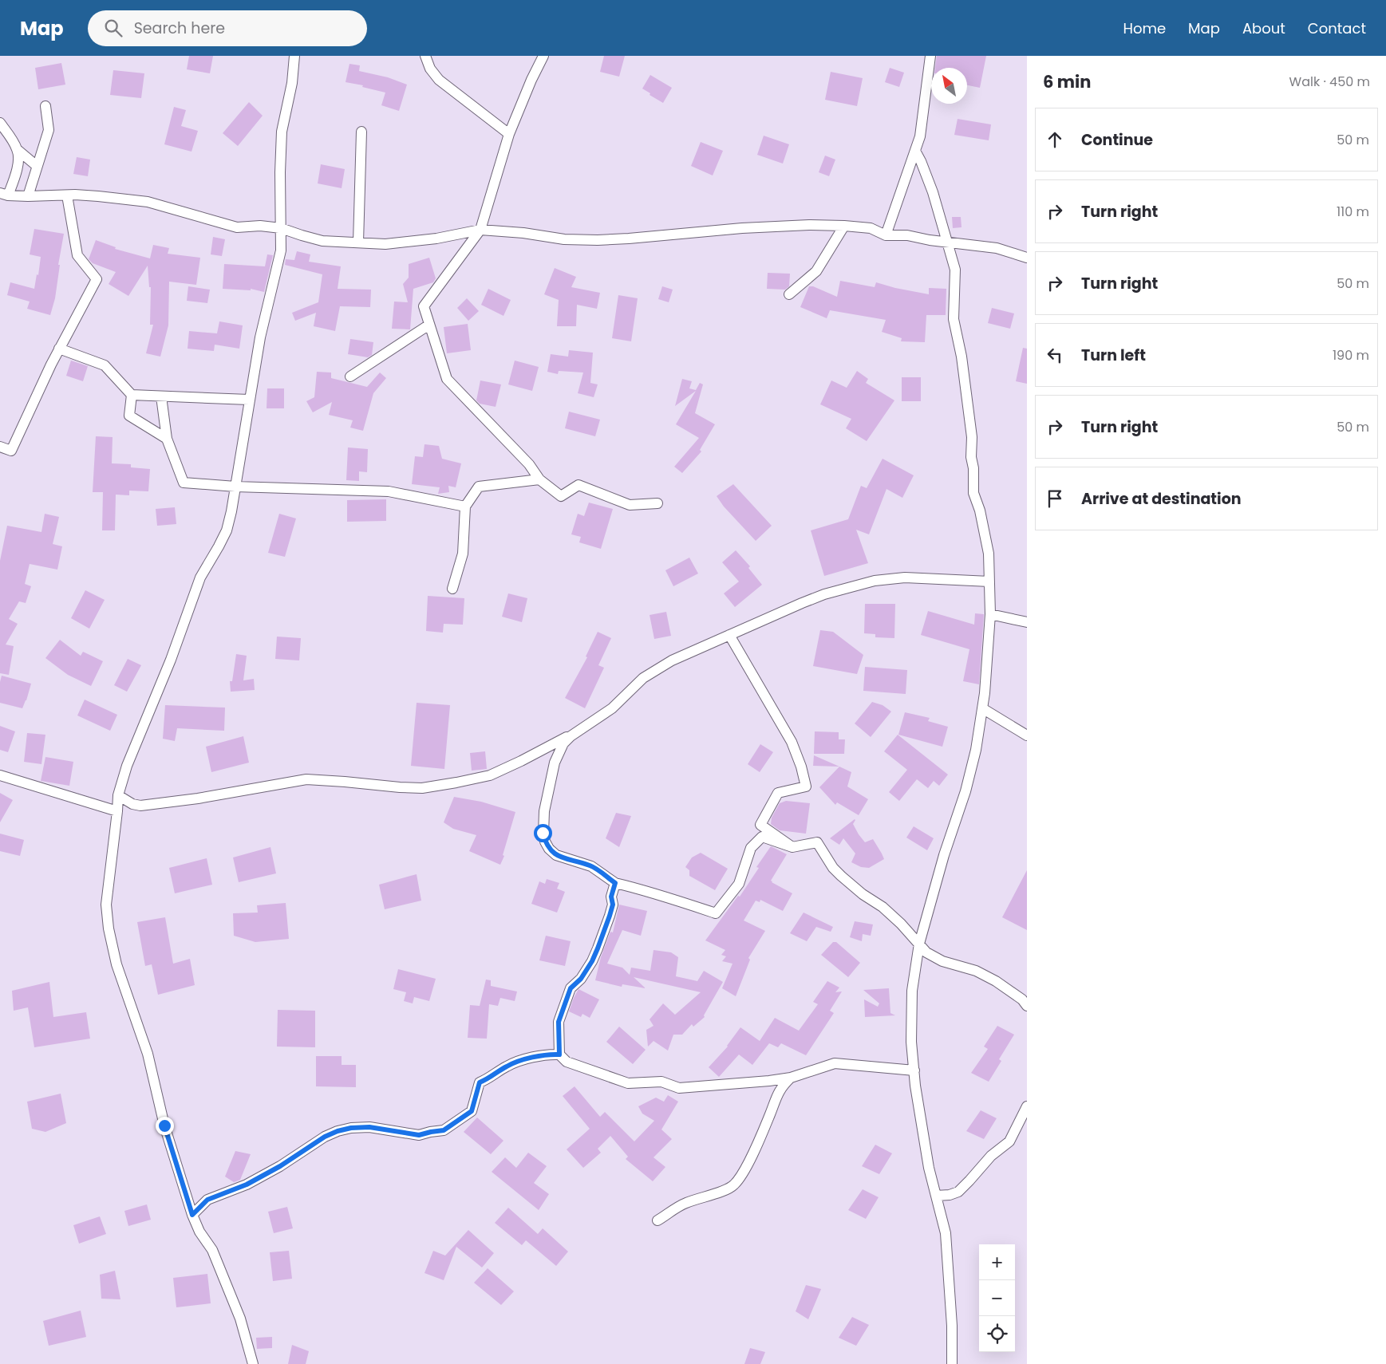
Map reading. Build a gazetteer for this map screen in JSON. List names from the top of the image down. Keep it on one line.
{"north":"top left","page":{"header":"Map","search":"Search here","nav":["Home","Map","About","Contact"],"heading":["6 min","Walk · 450 m"],"list":[["Continue","50 m"],["Turn right","110 m"],["Turn right","50 m"],["Turn left","190 m"],["Turn right","50 m"],"Arrive at destination"],"map_buttons":["+","−"]}}
